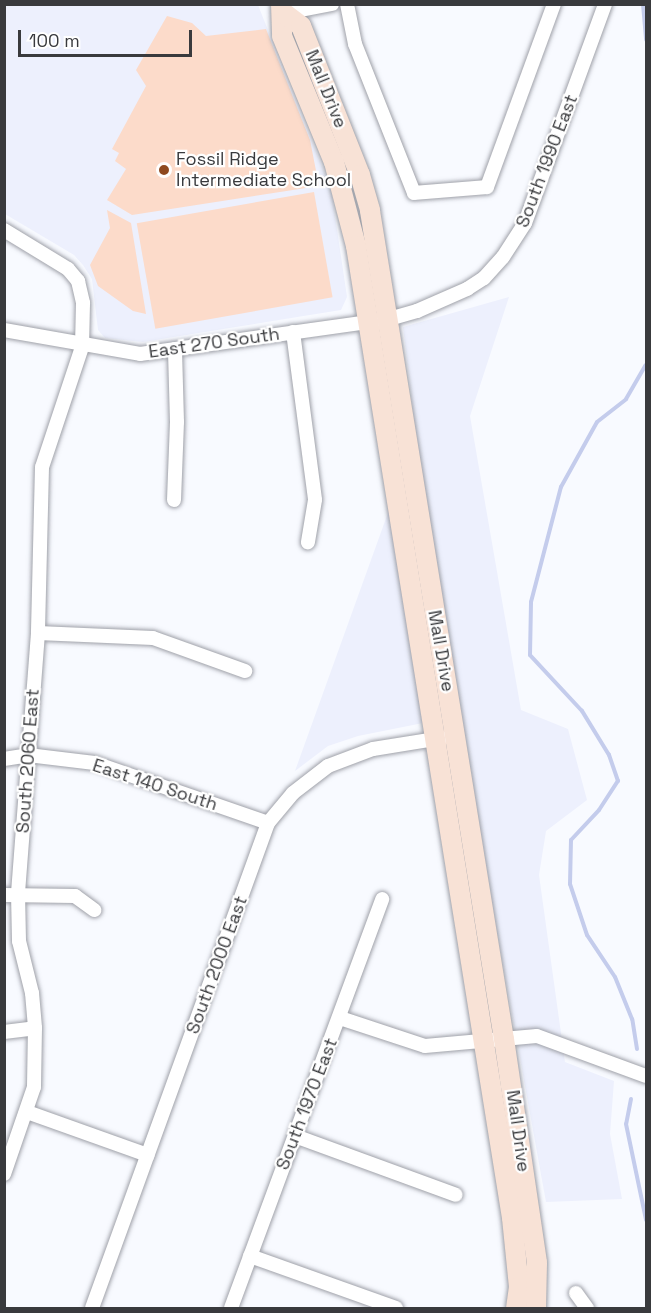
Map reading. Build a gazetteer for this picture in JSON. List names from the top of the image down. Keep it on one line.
{"streets":{"main road":["Mall Drive"],"street":["South 1990 East","East 270 South","South 2060 East","East 140 South","South 2000 East","South 1970 East"]},"crossings":[["Mall Drive","South 1990 East"],["Mall Drive","East 270 South"],["Mall Drive","South 2000 East"],["South 1990 East","East 270 South"],["East 270 South","South 2060 East"],["South 2060 East","East 140 South"],["East 140 South","South 2000 East"]],"places":["Fossil Ridge Intermediate School"],"scale_bar":"100 m"}
